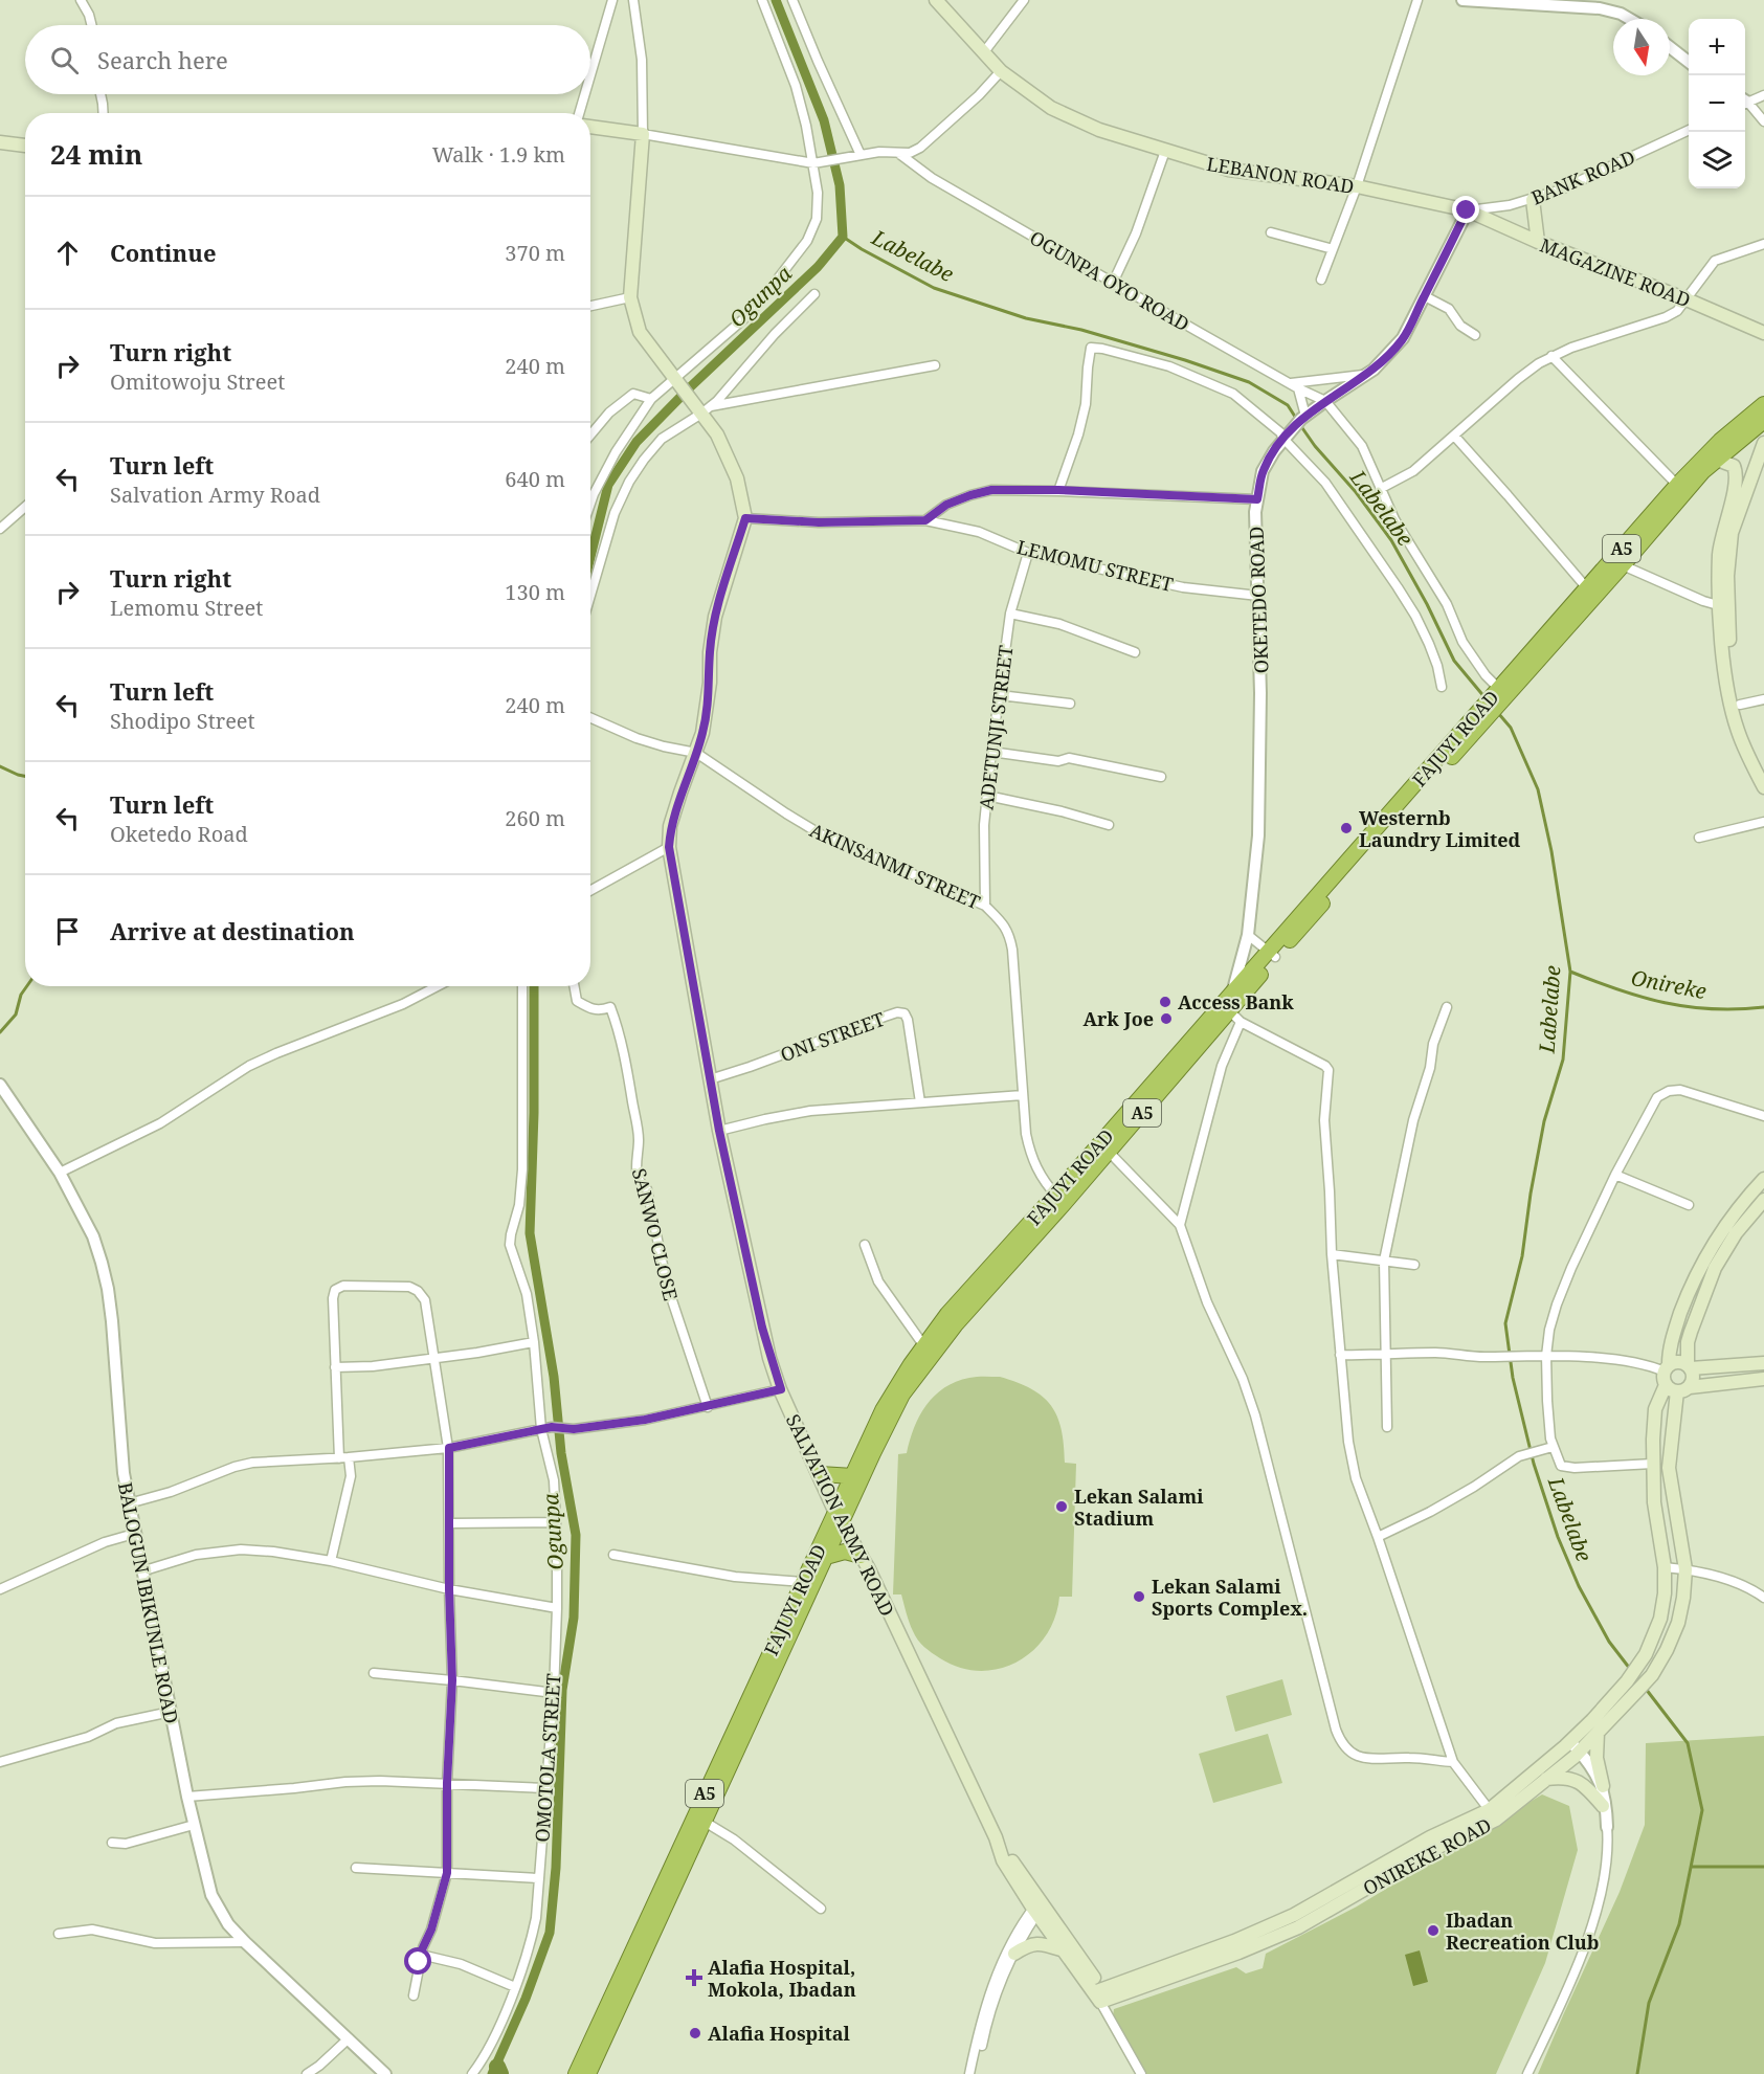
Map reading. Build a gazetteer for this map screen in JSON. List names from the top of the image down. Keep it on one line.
{"streets":{"highway":["A5","FAJUYI ROAD"],"main road":["LEBANON ROAD","MAGAZINE ROAD","SALVATION ARMY ROAD","ONIREKE ROAD"],"street":["BANK ROAD","OGUNPA OYO ROAD","LEMOMU STREET","OKETEDO ROAD","ADETUNJI STREET","AKINSANMI STREET","ONI STREET","SANWO CLOSE","BALOGUN IBIKUNLE ROAD","OMOTOLA STREET"]},"crossings":[["LEBANON ROAD","BANK ROAD"],["LEBANON ROAD","MAGAZINE ROAD"],["LEBANON ROAD","OKETEDO ROAD"],["BANK ROAD","MAGAZINE ROAD"],["BANK ROAD","OKETEDO ROAD"],["MAGAZINE ROAD","OKETEDO ROAD"],["OGUNPA OYO ROAD","OKETEDO ROAD"],["LEMOMU STREET","OKETEDO ROAD"],["LEMOMU STREET","ADETUNJI STREET"],["LEMOMU STREET","SALVATION ARMY ROAD"],["OKETEDO ROAD","FAJUYI ROAD"],["ADETUNJI STREET","AKINSANMI STREET"],["FAJUYI ROAD","AKINSANMI STREET"],["FAJUYI ROAD","SALVATION ARMY ROAD"],["AKINSANMI STREET","SALVATION ARMY ROAD"],["ONI STREET","SALVATION ARMY ROAD"],["SALVATION ARMY ROAD","ONIREKE ROAD"]],"water":["Labelabe","Ogunpa","Onireke"],"places":{"other":["Westernb Laundry Limited","Access Bank","Ark Joe","Lekan Salami Stadium","Lekan Salami Sports Complex.","Ibadan Recreation Club","Alafia Hospital"],"health":["Alafia Hospital, Mokola, Ibadan"]},"north":"bottom","page":{"map_buttons":["+","−"],"search":"Search here","heading":["24 min","Walk · 1.9 km"],"list":[["Continue","370 m"],["Turn right","Omitowoju Street","240 m"],["Turn left","Salvation Army Road","640 m"],["Turn right","Lemomu Street","130 m"],["Turn left","Shodipo Street","240 m"],["Turn left","Oketedo Road","260 m"],"Arrive at destination"]}}
